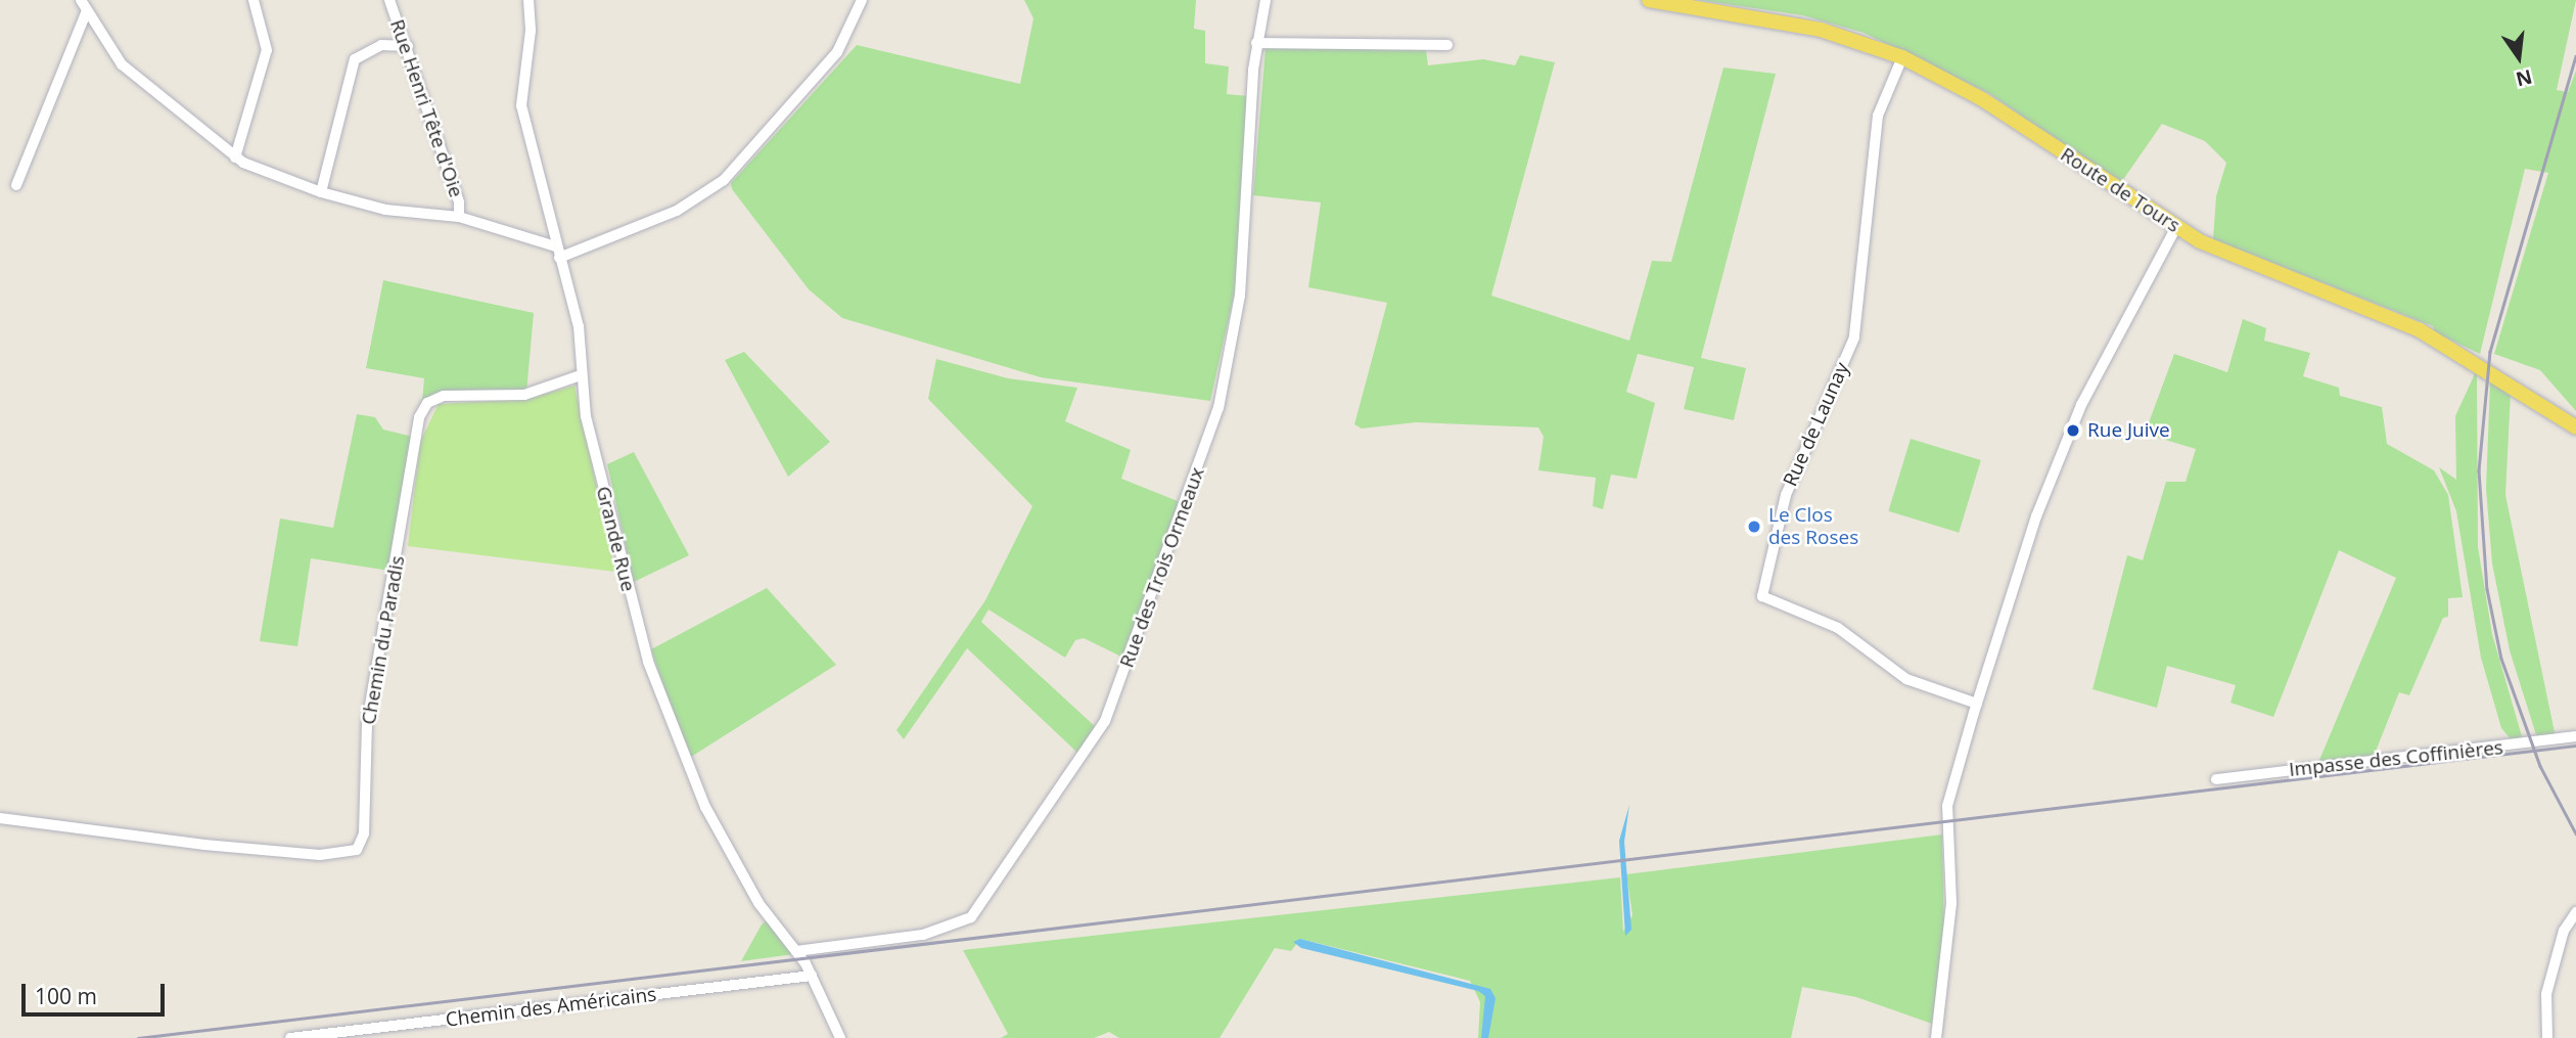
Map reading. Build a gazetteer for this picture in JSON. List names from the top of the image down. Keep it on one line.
{"streets":{"main road":["Route de Tours"],"street":["Rue Henri Tête d'Oie","Rue de Launay","Grande Rue","Rue des Trois Ormeaux","Chemin du Paradis","Impasse des Coffinières","Chemin des Américains"]},"crossings":[["Route de Tours","Rue de Launay"],["Grande Rue","Rue des Trois Ormeaux"],["Grande Rue","Chemin du Paradis"],["Grande Rue","Chemin des Américains"]],"places":["Rue Juive","Le Clos des Roses"],"scale_bar":"100 m","north":"bottom"}
